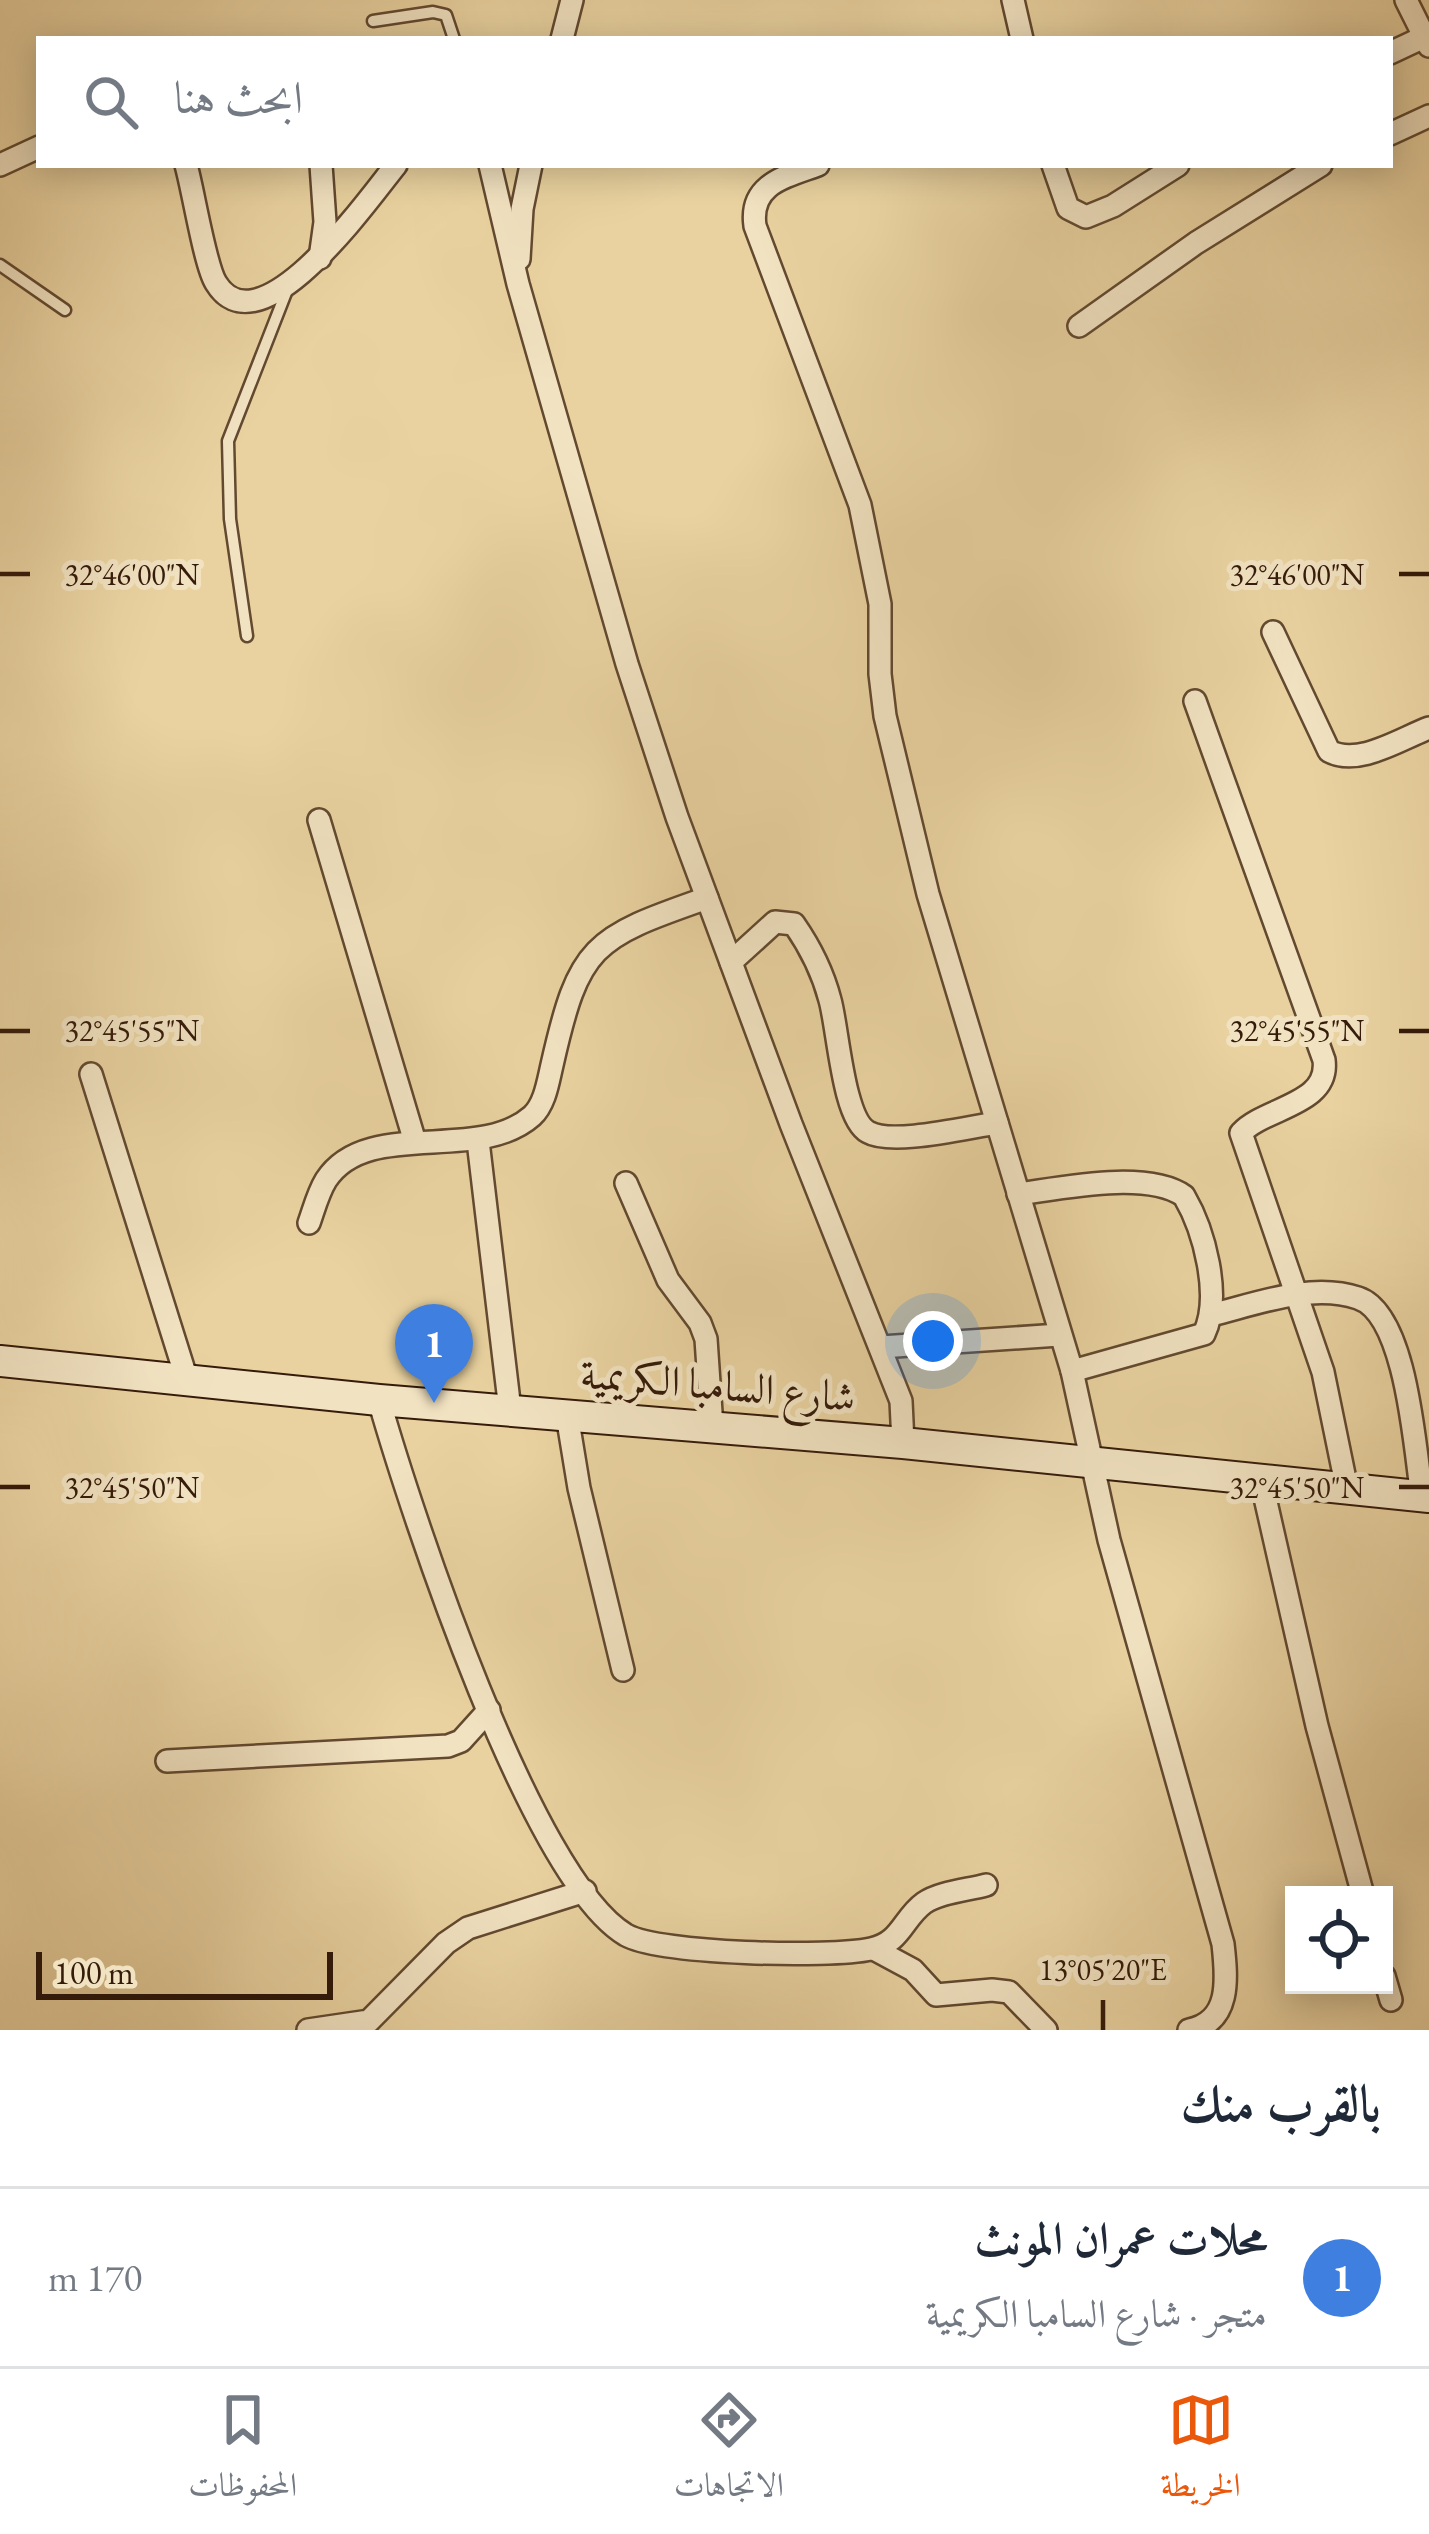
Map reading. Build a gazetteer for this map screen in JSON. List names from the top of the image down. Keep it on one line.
{"streets":{"main road":["شارع السامبا الكريمية"]},"scale_bar":"100 m","page":{"search":"ابحث هنا","pins":"1","scale":"100 m","heading":"بالقرب منك","list":[{"mark":"1","name":"محلات عمران المونث","note":"متجر · شارع السامبا الكريمية","value":"170 m"}],"nav":["الخريطة","الاتجاهات","المحفوظات"]},"coordinates":["32°46'00\"N","32°45'55\"N","32°45'50\"N","13°05'20\"E"]}
